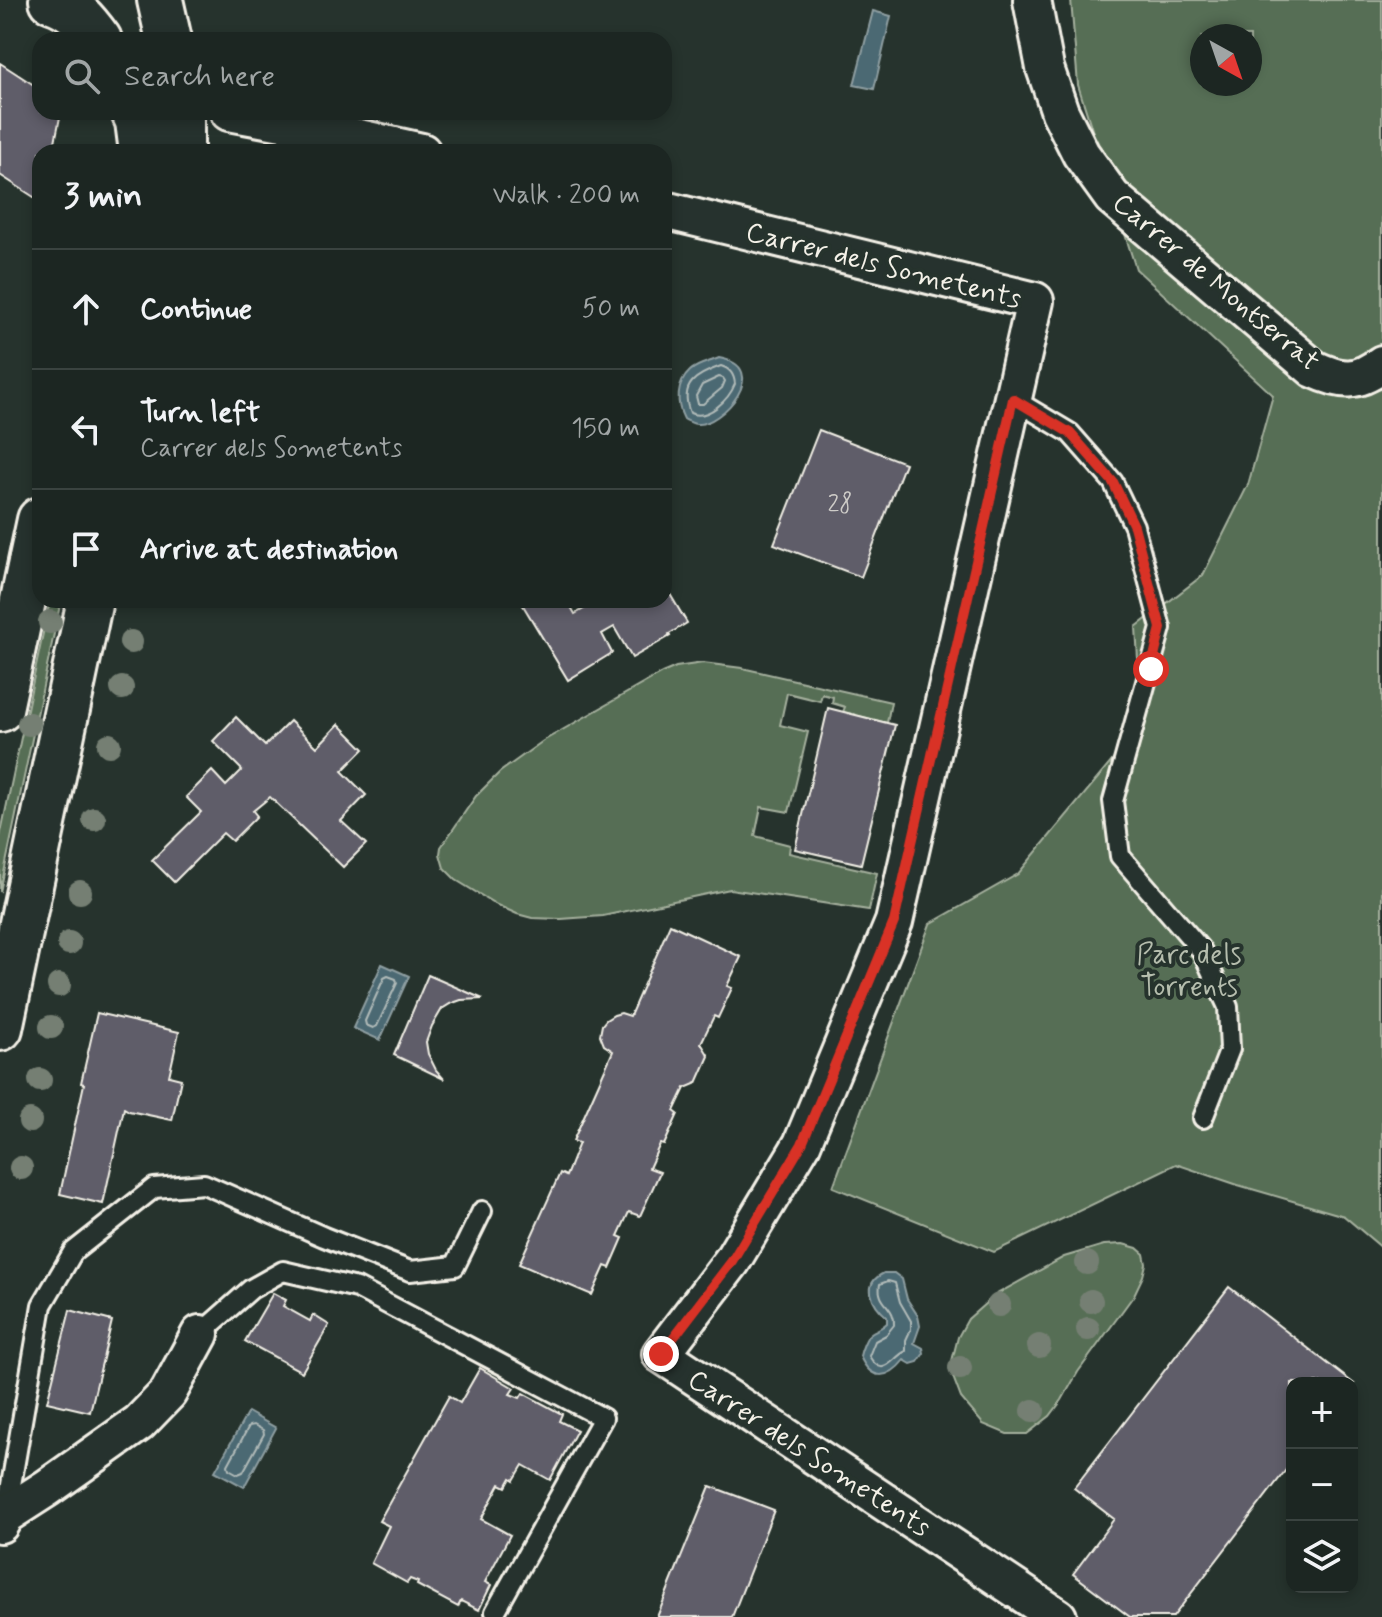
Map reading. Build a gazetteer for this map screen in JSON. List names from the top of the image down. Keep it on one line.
{"streets":{"street":["Carrer dels Sometents","Carrer de Montserrat"]},"parks":["Parc dels Torrents"],"house_numbers":["28"],"north":"bottom right","page":{"search":"Search here","heading":["3 min","Walk · 200 m"],"list":[["Continue","50 m"],["Turn left","Carrer dels Sometents","150 m"],"Arrive at destination"],"map_buttons":["+","−"]}}
